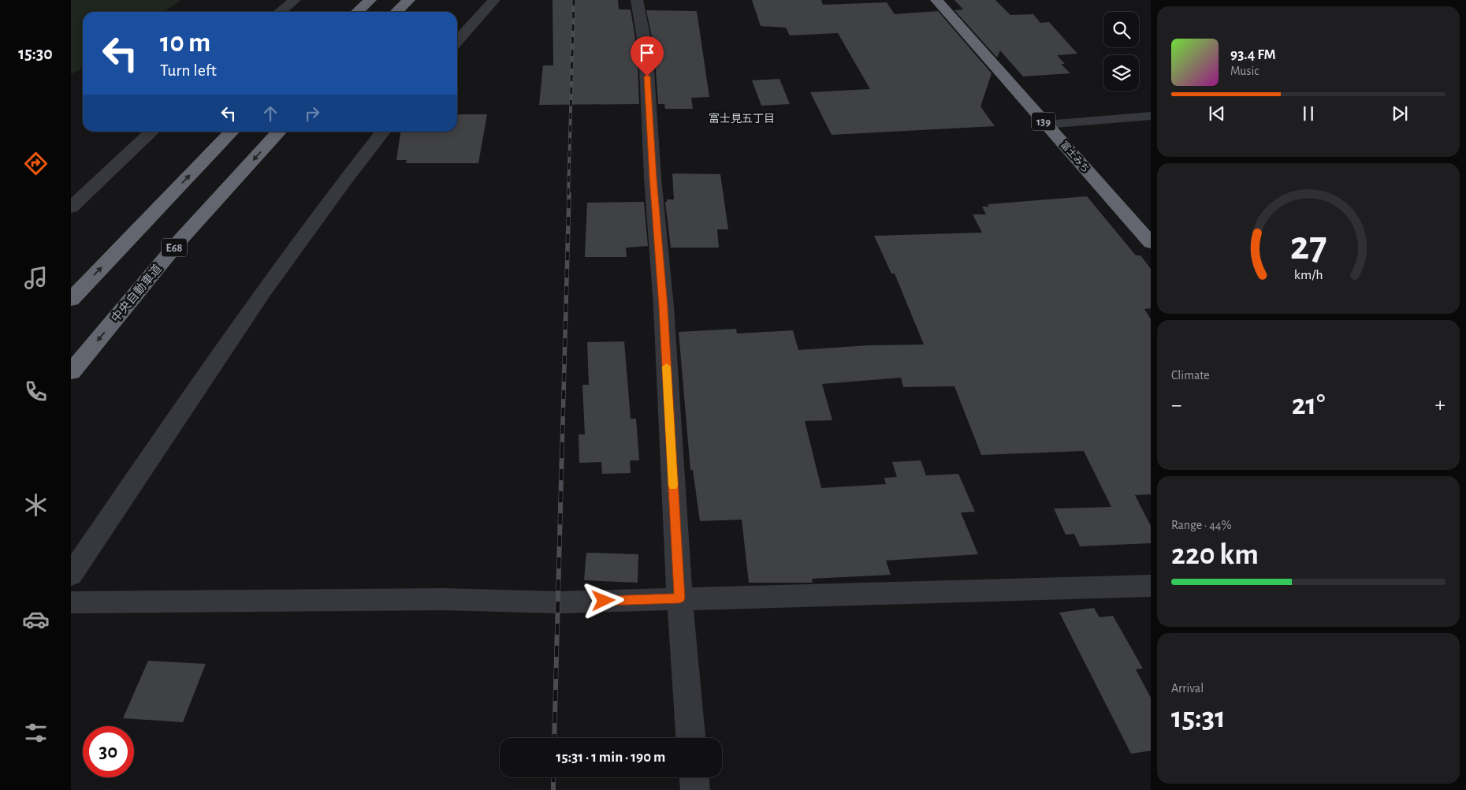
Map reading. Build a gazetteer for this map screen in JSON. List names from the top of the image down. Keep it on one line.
{"streets":{"highway":["139","富士みち","E68","中央自動車道"]},"districts":["富士見五丁目"],"page":{"tabs":"15:30","turn":["10 m","Turn left"],"song":["93.4 FM","Music"],"tile":["Climate",["Range · 44%","220 km"],["Arrival","15:31"]],"heat":["−","21°","+"],"limit":"30","trip":"15:31 · 1 min · 190 m","gauge":["27","km/h"]}}
